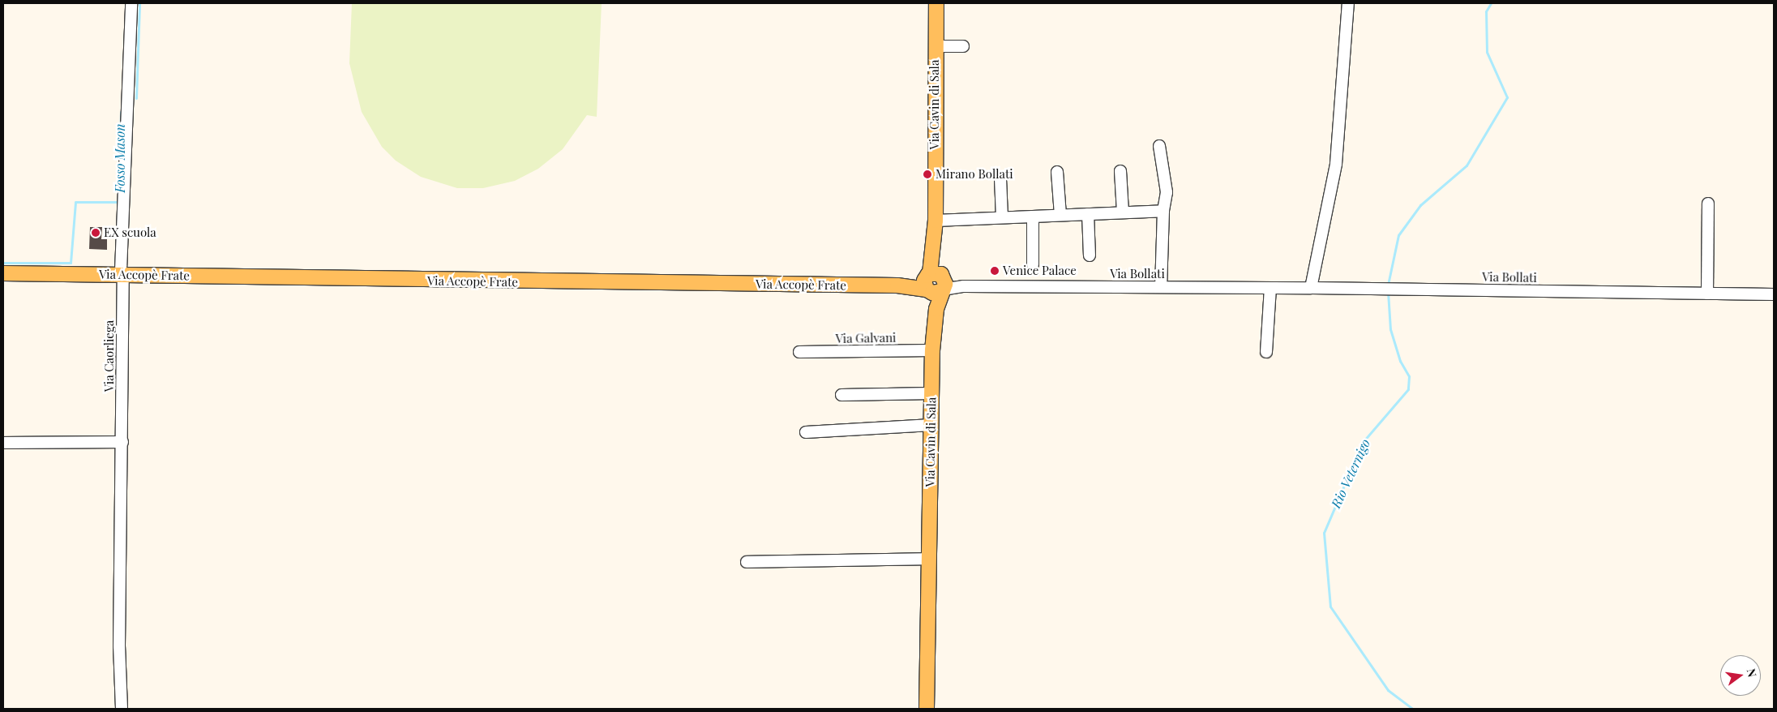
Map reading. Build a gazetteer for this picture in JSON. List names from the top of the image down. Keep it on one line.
{"streets":{"main road":["Via Cavin di Sala","Via Accopè Frate"],"street":["Via Bollati","Via Galvani","Via Caorliega"]},"crossings":[["Via Cavin di Sala","Via Bollati"],["Via Cavin di Sala","Via Accopè Frate"],["Via Cavin di Sala","Via Galvani"],["Via Bollati","Via Accopè Frate"],["Via Accopè Frate","Via Caorliega"]],"water":["Fosso Mason","Rio Veternigo"],"places":["Mirano Bollati","EX scuola","Venice Palace"],"north":"right"}
